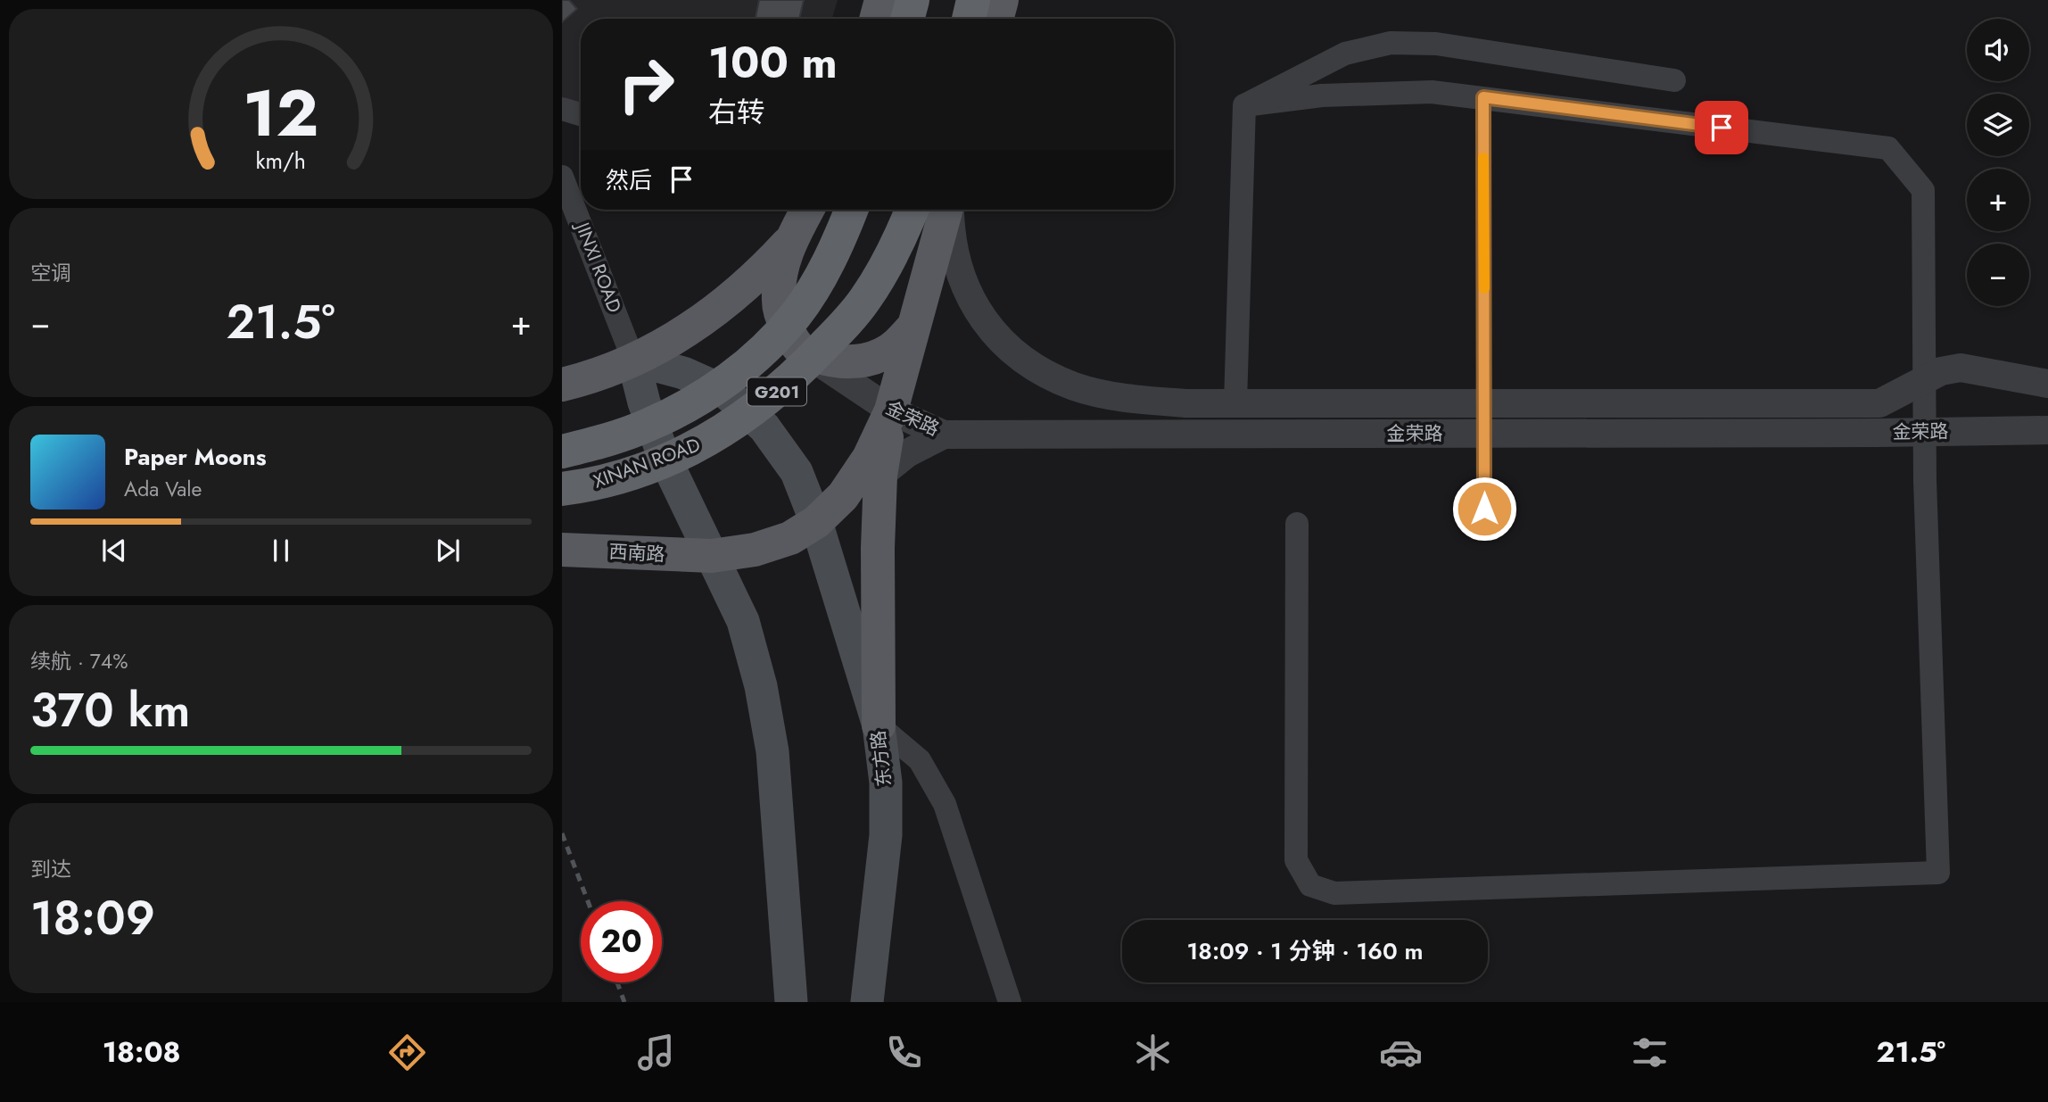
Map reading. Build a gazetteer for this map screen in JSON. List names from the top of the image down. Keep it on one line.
{"streets":{"highway":["G201","XINAN ROAD"],"main road":["西南路","东方路"],"street":["JINXI ROAD","金荣路"]},"crossings":[["JINXI ROAD","东方路"],["金荣路","西南路"],["西南路","东方路"]],"page":{"map_buttons":["+","−"],"turn":["100 m","右转"],"then":"然后","tile":["空调",["续航 · 74%","370 km"],["到达","18:09"]],"heat":["−","21.5°","+"],"song":["Paper Moons","Ada Vale"],"limit":"20","trip":"18:09 · 1 分钟 · 160 m","tabs":["18:08","21.5°"],"gauge":["12","km/h"]}}
